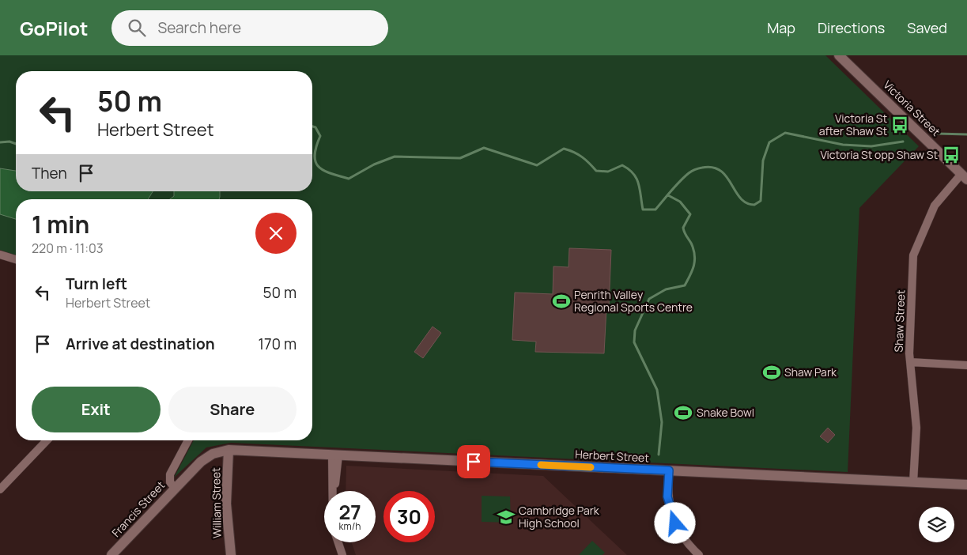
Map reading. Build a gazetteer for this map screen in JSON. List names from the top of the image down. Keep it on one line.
{"streets":{"street":["Victoria Street","Shaw Street","Herbert Street","William Street","Francis Street"]},"crossings":[["Victoria Street","Shaw Street"],["Shaw Street","Herbert Street"],["Herbert Street","William Street"],["Herbert Street","Francis Street"]],"places":{"bus stop":["Victoria St after Shaw St","Victoria St opp Shaw St"],"sports":["Penrith Valley Regional Sports Centre","Shaw Park","Snake Bowl"],"school or university":["Cambridge Park High School"]},"page":{"header":"GoPilot","search":"Search here","nav":["Map","Directions","Saved"],"turn":["50 m","Herbert Street"],"then":"Then","heading":["1 min","220 m · 11:03"],"list":[{"name":"Turn left","note":"Herbert Street","value":"50 m"},{"name":"Arrive at destination","value":"170 m"}],"buttons":["Exit","Share"],"speed":"27 km/h","limit":"30"}}
